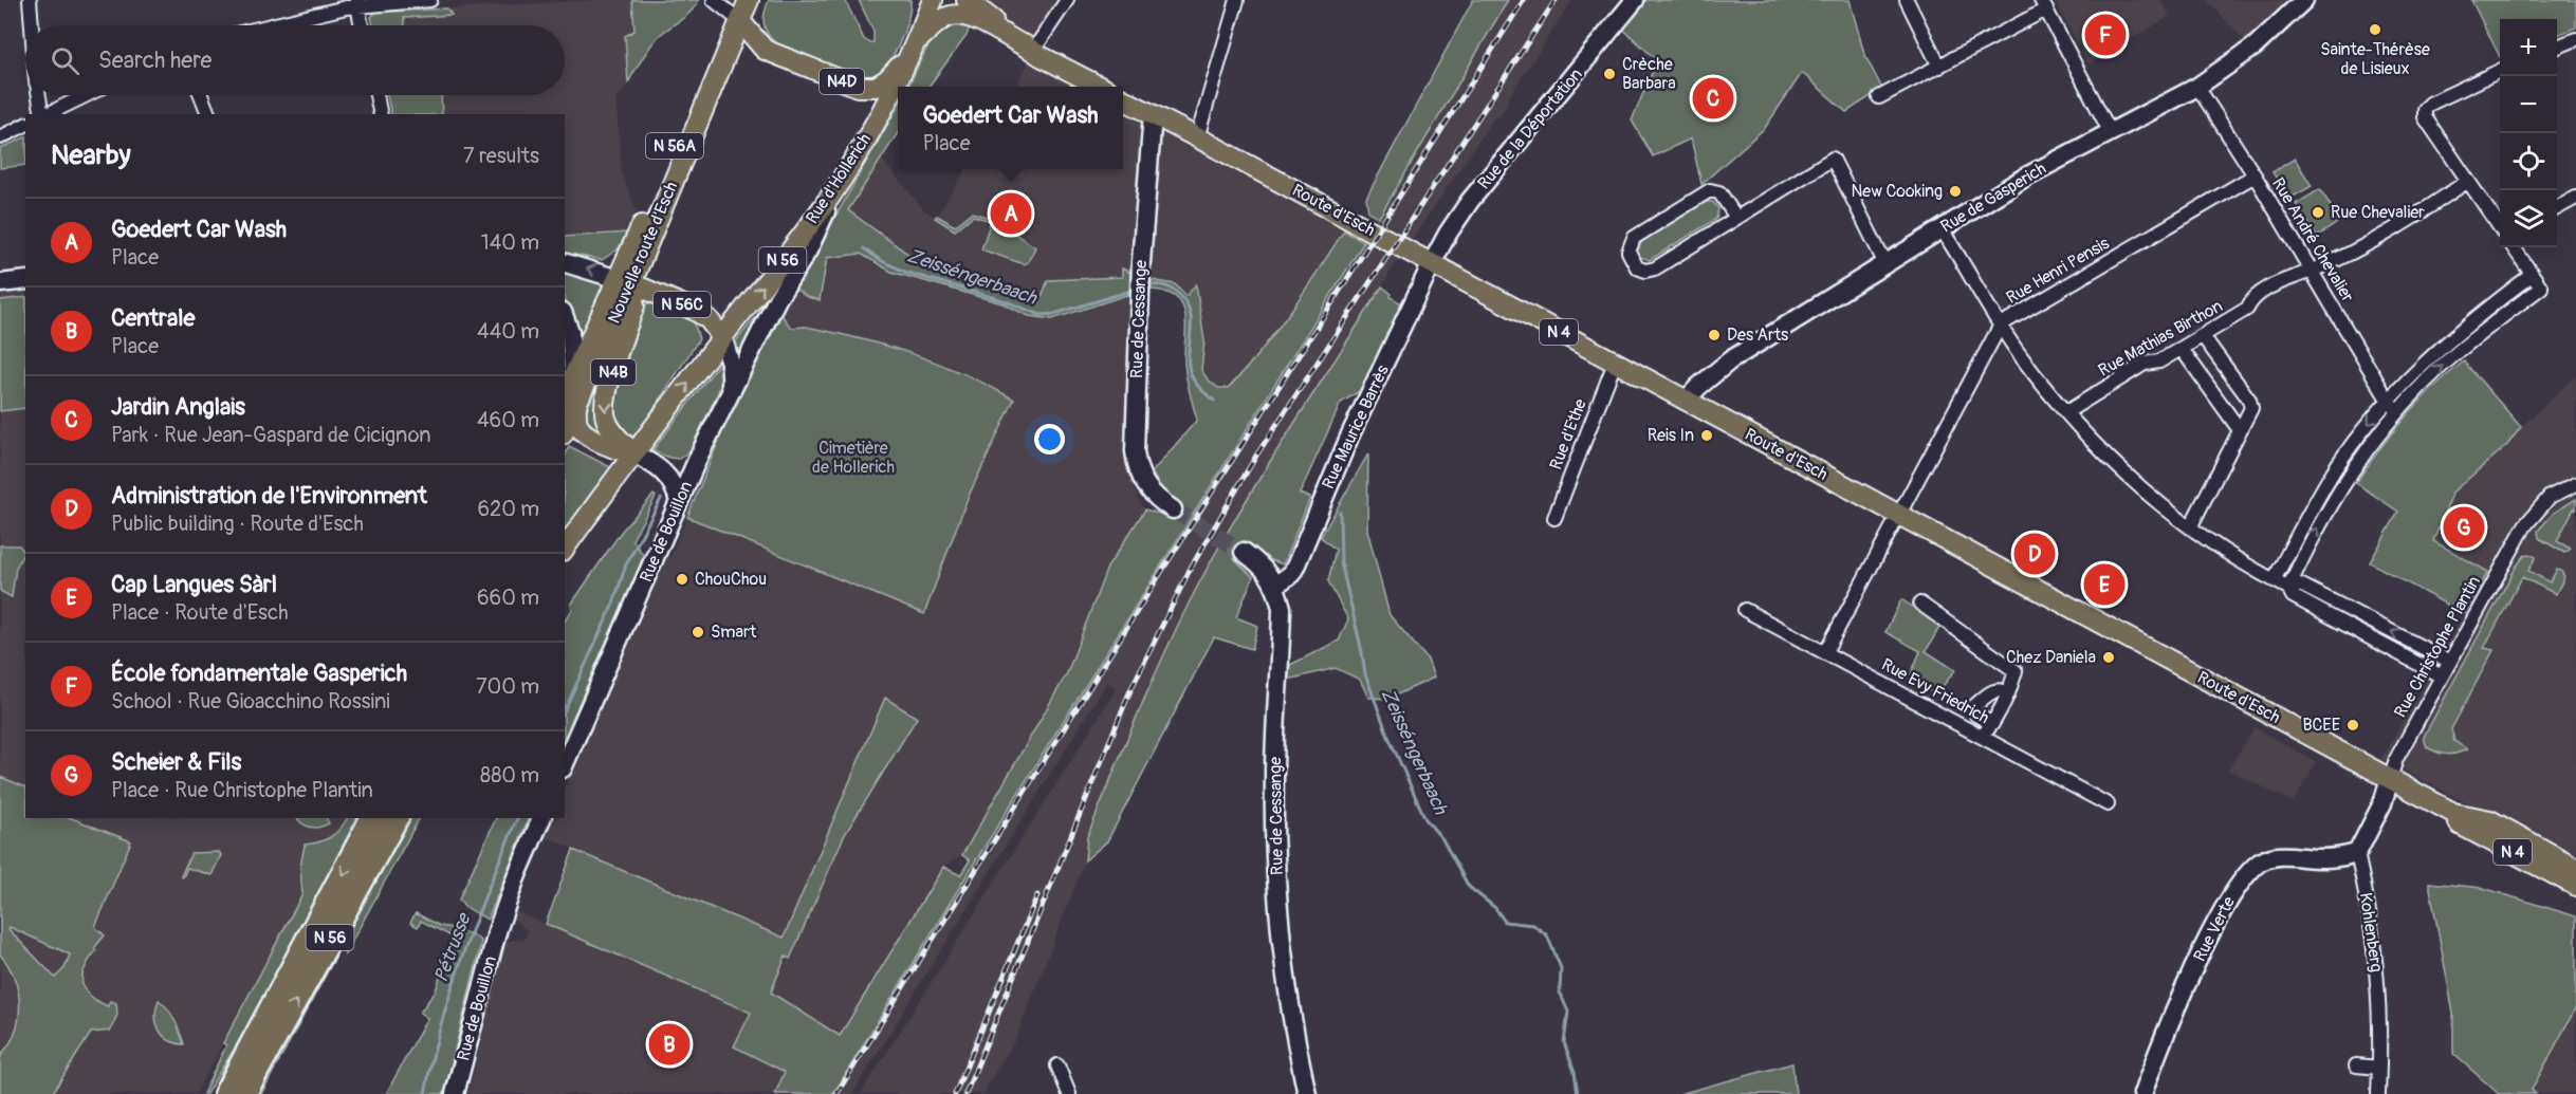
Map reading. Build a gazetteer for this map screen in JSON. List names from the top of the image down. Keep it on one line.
{"streets":{"highway":["N 56"],"main road":["N4D","N 56A","Rue d'Hollerich","Route d'Esch","Nouvelle route d'Esch","N 56C","N 4","N4B"],"street":["Rue de la Déportation","Rue de Gasperich","Rue André Chevalier","Rue Henri Pensis","Rue de Cessange","Rue Mathias Birthon","Rue Maurice Barrès","Rue d'Ethe","Rue de Bouillon","Rue Christophe Plantin","Rue Evy Friedrich","Rue Verte","Kohlenberg"]},"crossings":[["N4D","Rue d'Hollerich"],["N4D","N 56"],["Rue de la Déportation","Route d'Esch"],["Rue de la Déportation","Rue Maurice Barrès"],["N 56A","Nouvelle route d'Esch"],["N 56A","N 56C"],["N 56A","N4B"],["Rue d'Hollerich","N 56"],["Rue d'Hollerich","N 56C"],["Rue d'Hollerich","Rue de Bouillon"],["Rue de Gasperich","Route d'Esch"],["Rue de Gasperich","Rue André Chevalier"],["Route d'Esch","Rue Henri Pensis"],["Route d'Esch","Rue de Cessange"],["Route d'Esch","Rue Maurice Barrès"],["Route d'Esch","Rue d'Ethe"],["Route d'Esch","Rue Christophe Plantin"],["Rue André Chevalier","Rue Henri Pensis"],["Rue André Chevalier","Rue Mathias Birthon"],["Nouvelle route d'Esch","N 56C"],["Nouvelle route d'Esch","N4B"],["N 56","N 56C"],["N 56","N4B"],["N 56","Rue de Bouillon"],["Rue Henri Pensis","Rue Evy Friedrich"],["N 56C","N4B"],["Rue de Cessange","Rue Maurice Barrès"],["N4B","Rue de Bouillon"],["Rue Verte","Kohlenberg"]],"water":["Zeisséngerbaach","Pétrusse"],"parks":["Cimetière de Hollerich"],"places":["Sainte-Thérèse de Lisieux","Crèche Barbara","New Cooking","Rue Chevalier","Des Arts","Reis In","ChouChou","Smart","Chez Daniela","BCEE"],"page":{"pins":["F","C","A","G","D","E","B"],"map_buttons":["+","−"],"search":"Search here","popup":["Goedert Car Wash","Place"],"heading":["Nearby","7 results"],"list":[{"mark":"A","name":"Goedert Car Wash","note":"Place","value":"140 m"},{"mark":"B","name":"Centrale","note":"Place","value":"440 m"},{"mark":"C","name":"Jardin Anglais","note":"Park · Rue Jean-Gaspard de Cicignon","value":"460 m"},{"mark":"D","name":"Administration de l'Environment","note":"Public building · Route d'Esch","value":"620 m"},{"mark":"E","name":"Cap Langues Sàrl","note":"Place · Route d'Esch","value":"660 m"},{"mark":"F","name":"École fondamentale Gasperich","note":"School · Rue Gioacchino Rossini","value":"700 m"},{"mark":"G","name":"Scheier & Fils","note":"Place · Rue Christophe Plantin","value":"880 m"}]}}
